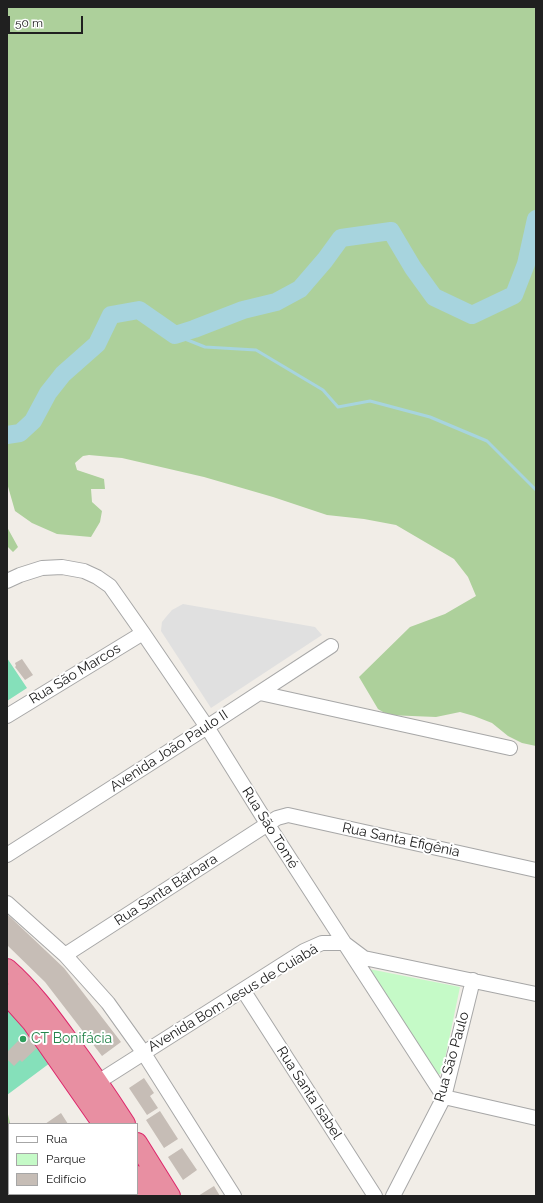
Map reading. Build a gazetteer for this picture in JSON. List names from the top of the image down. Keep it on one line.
{"streets":{"street":["Rua São Marcos","Avenida João Paulo II","Rua São Tomé","Rua Santa Efigênia","Rua Santa Bárbara","Avenida Bom Jesus de Cuiabá","Rua São Paulo","Rua Santa Isabel"]},"crossings":[["Rua São Marcos","Rua São Tomé"],["Avenida João Paulo II","Rua São Tomé"],["Rua São Tomé","Rua Santa Efigênia"],["Rua São Tomé","Rua Santa Bárbara"],["Rua São Tomé","Avenida Bom Jesus de Cuiabá"],["Rua São Tomé","Rua São Paulo"],["Rua Santa Efigênia","Rua Santa Bárbara"],["Avenida Bom Jesus de Cuiabá","Rua Santa Isabel"]],"places":["CT Bonifácia"],"legend":["Rua","Parque","Edifício"],"scale_bar":"50 m"}
